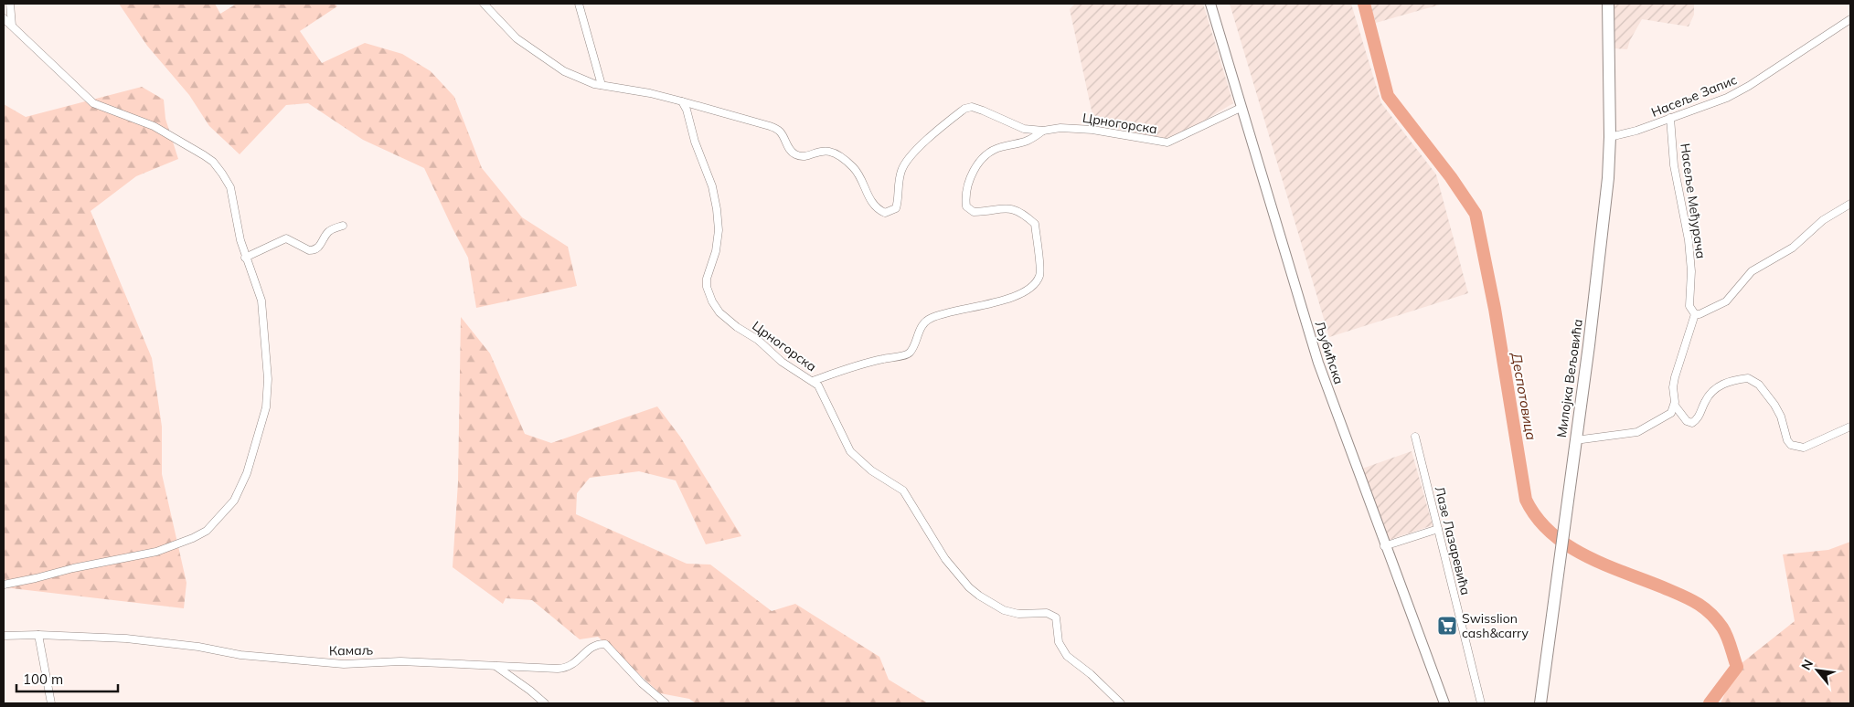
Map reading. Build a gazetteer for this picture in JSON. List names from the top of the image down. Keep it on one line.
{"streets":{"main road":["Милојка Вељовића"],"street":["Насеље Запис","Црногорска","Насеље Међурача","Љубићска","Лазе Лазаревића","Камаљ"]},"crossings":[["Насеље Запис","Насеље Међурача"],["Насеље Запис","Милојка Вељовића"],["Црногорска","Љубићска"]],"water":["Деспотовица"],"places":{"supermarket":["Swisslion cash&carry"]},"scale_bar":"100 m","north":"top left"}
